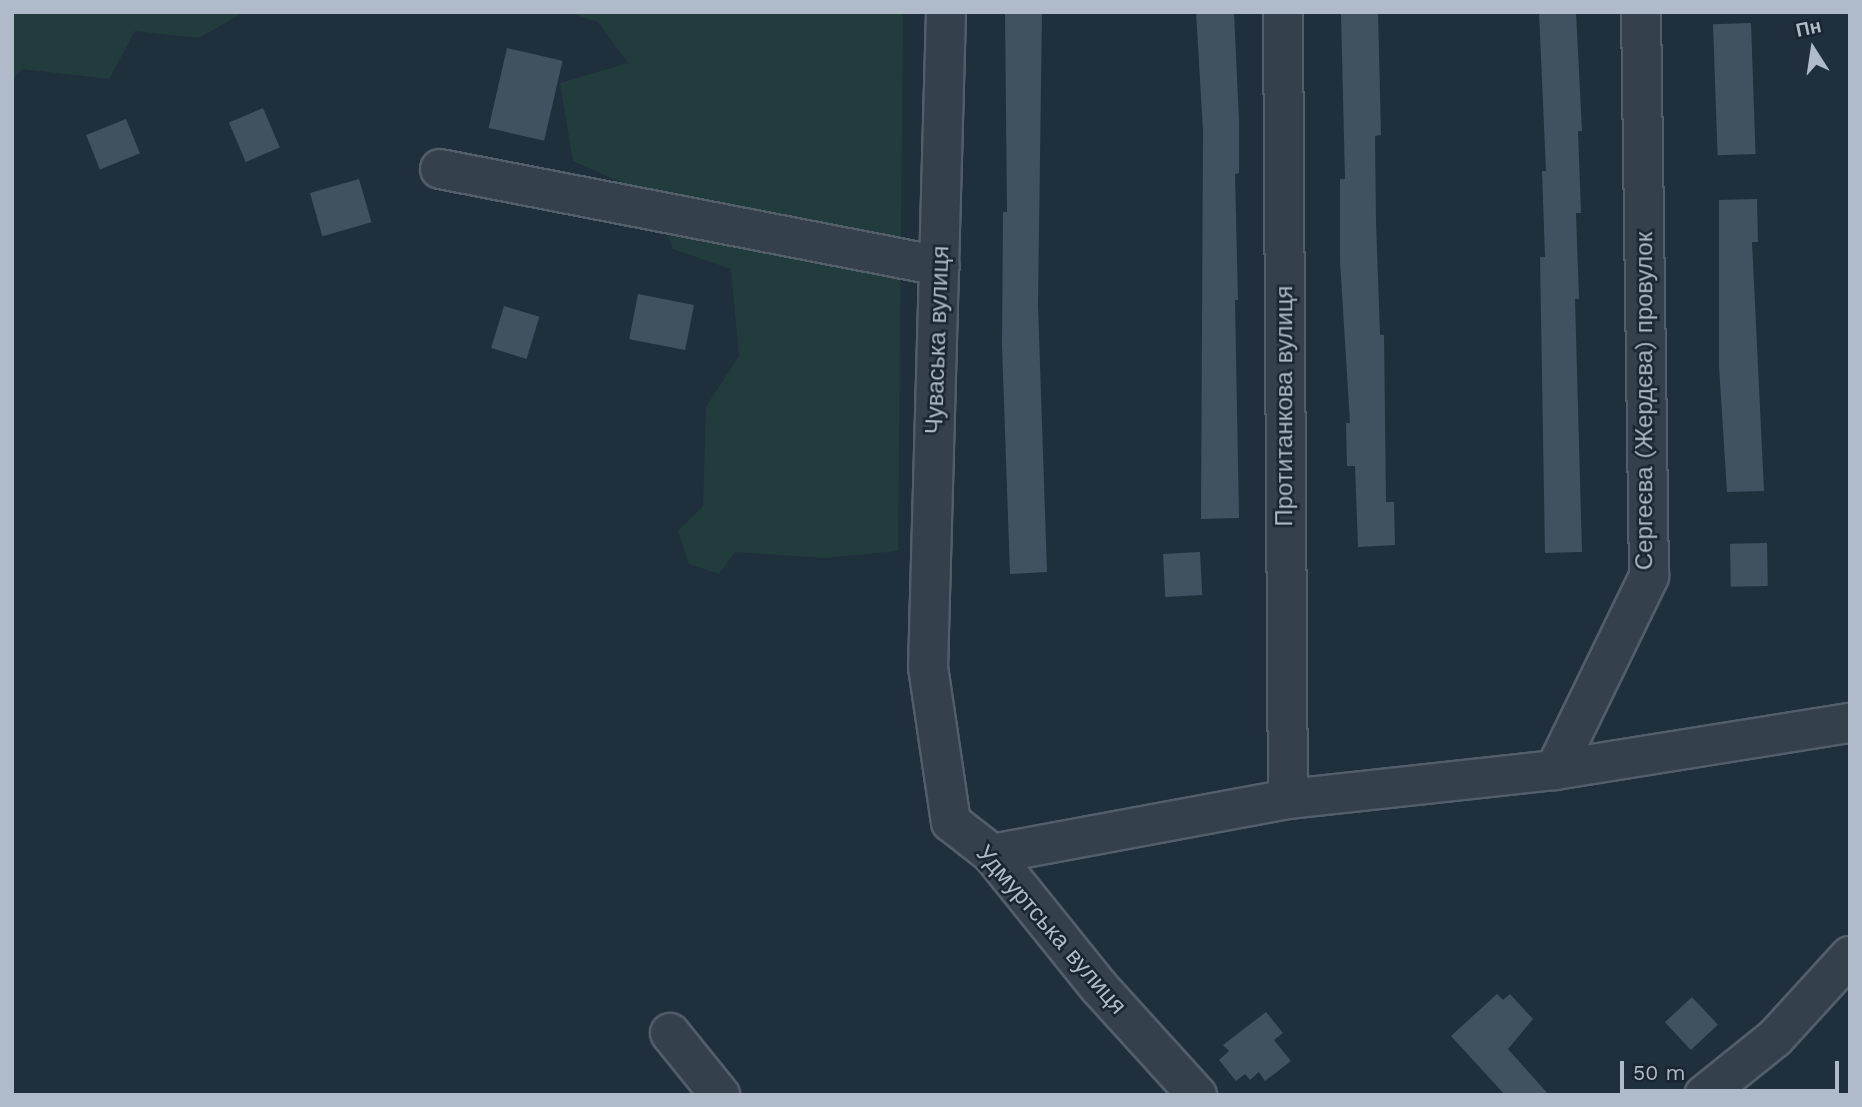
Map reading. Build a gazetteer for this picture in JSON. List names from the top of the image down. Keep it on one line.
{"streets":{"street":["Чуваська вулиця","Сергеєва (Жердєва) провулок","Протитанкова вулиця","Удмуртська вулиця"]},"crossings":[["Чуваська вулиця","Удмуртська вулиця"]],"scale_bar":"50 m","north":"top"}
